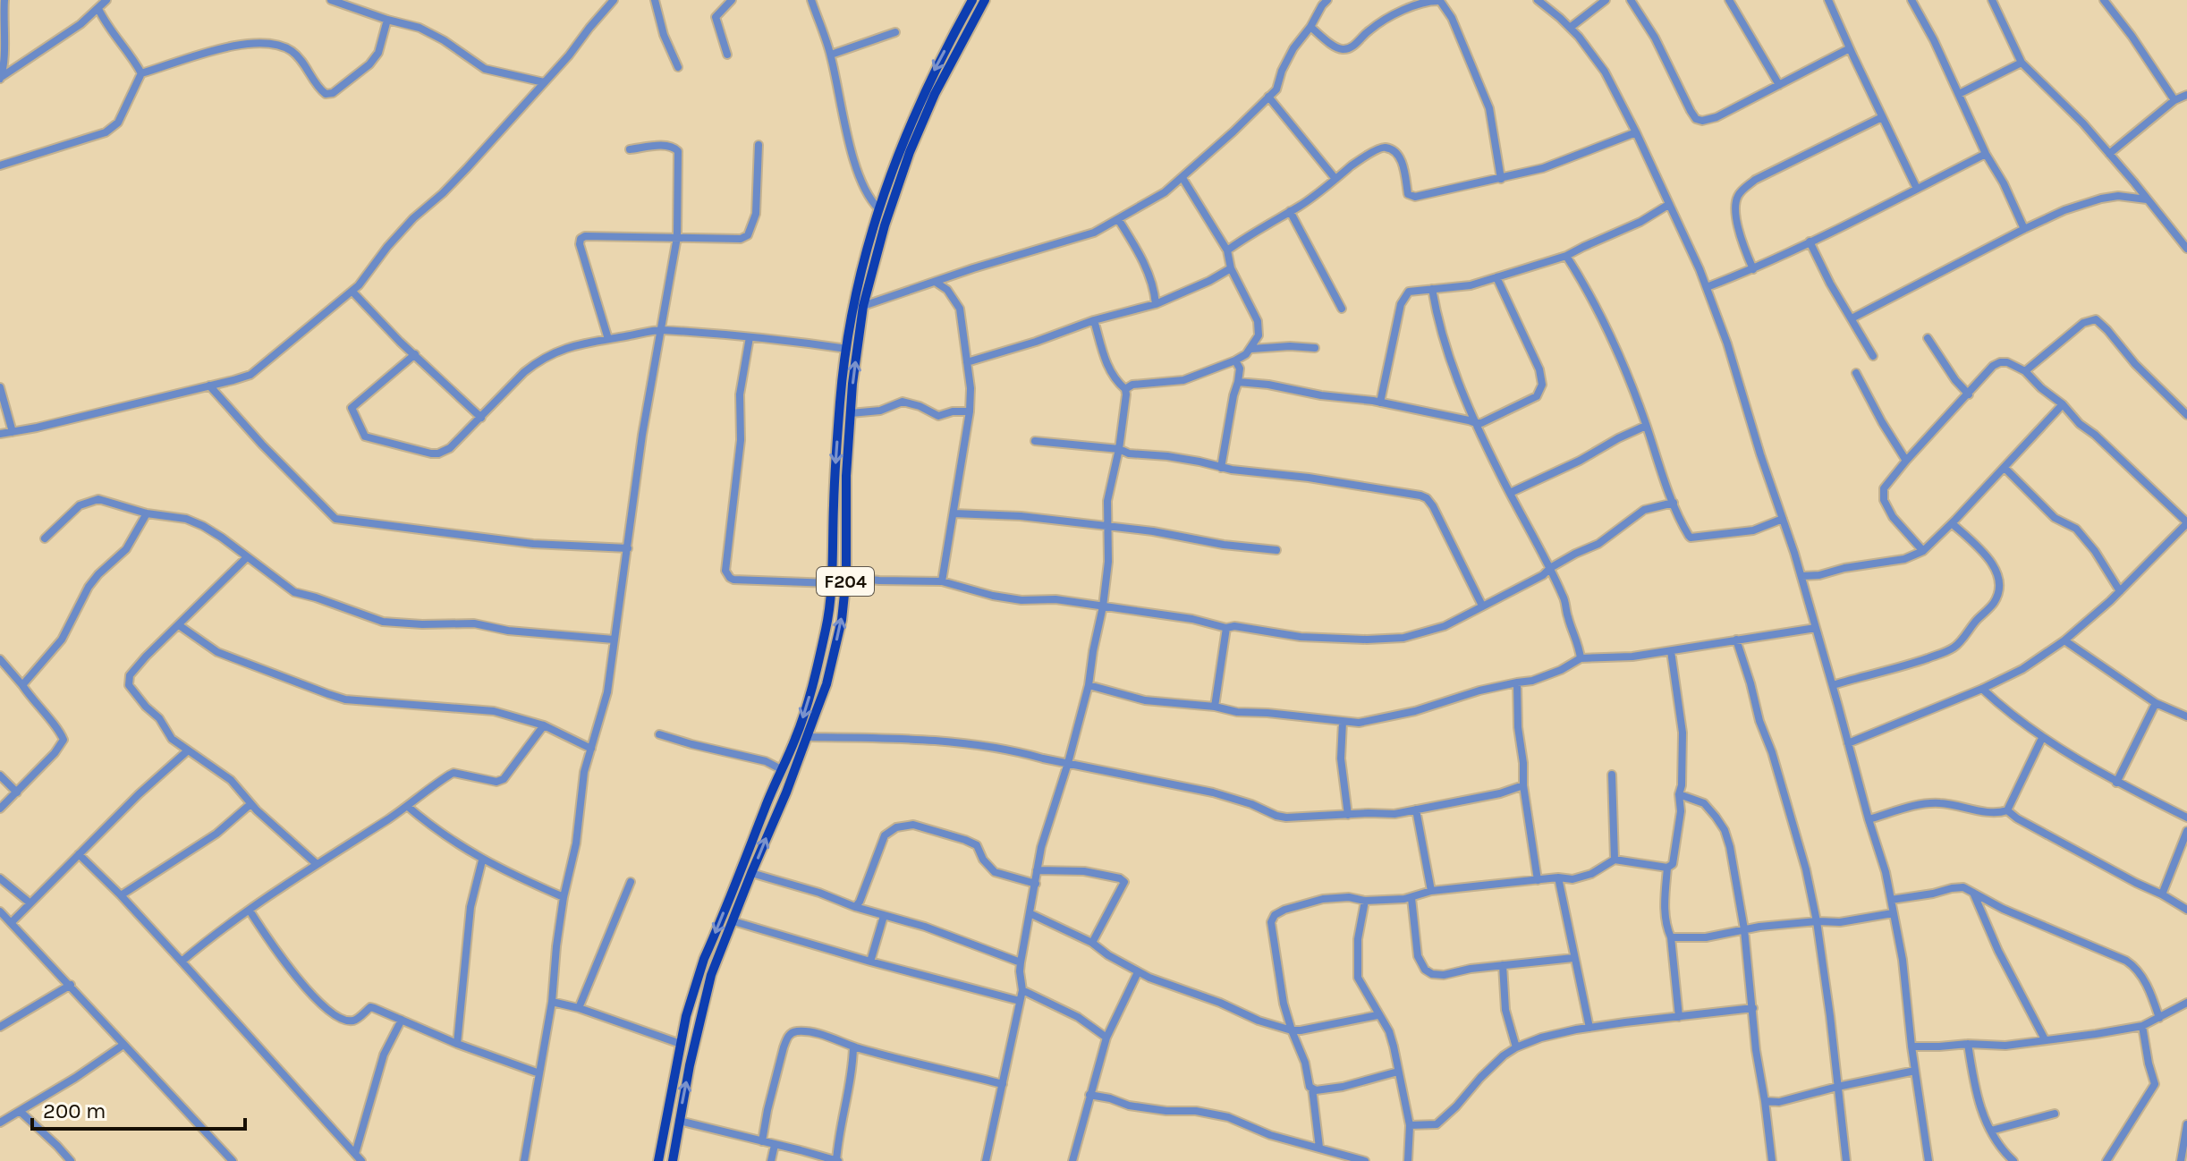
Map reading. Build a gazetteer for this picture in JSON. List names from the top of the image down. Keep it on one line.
{"streets":{"main road":["F204"]},"scale_bar":"200 m"}
